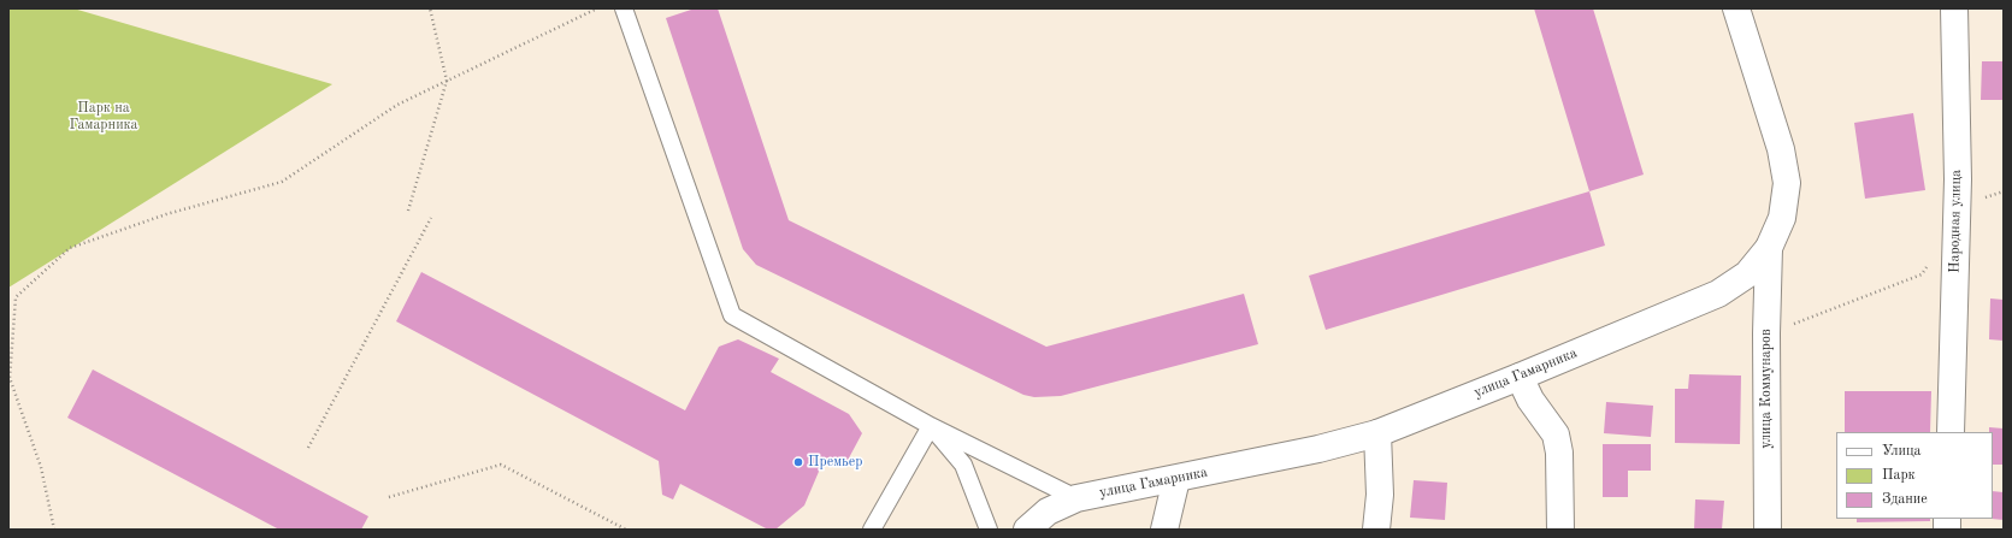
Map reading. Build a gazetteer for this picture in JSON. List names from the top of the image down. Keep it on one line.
{"streets":{"street":["Народная улица","улица Гамарника","улица Коммунаров"]},"crossings":[["улица Гамарника","улица Коммунаров"]],"parks":["Парк на Гамарника"],"places":["Премьер"],"legend":["Улица","Парк","Здание"]}
